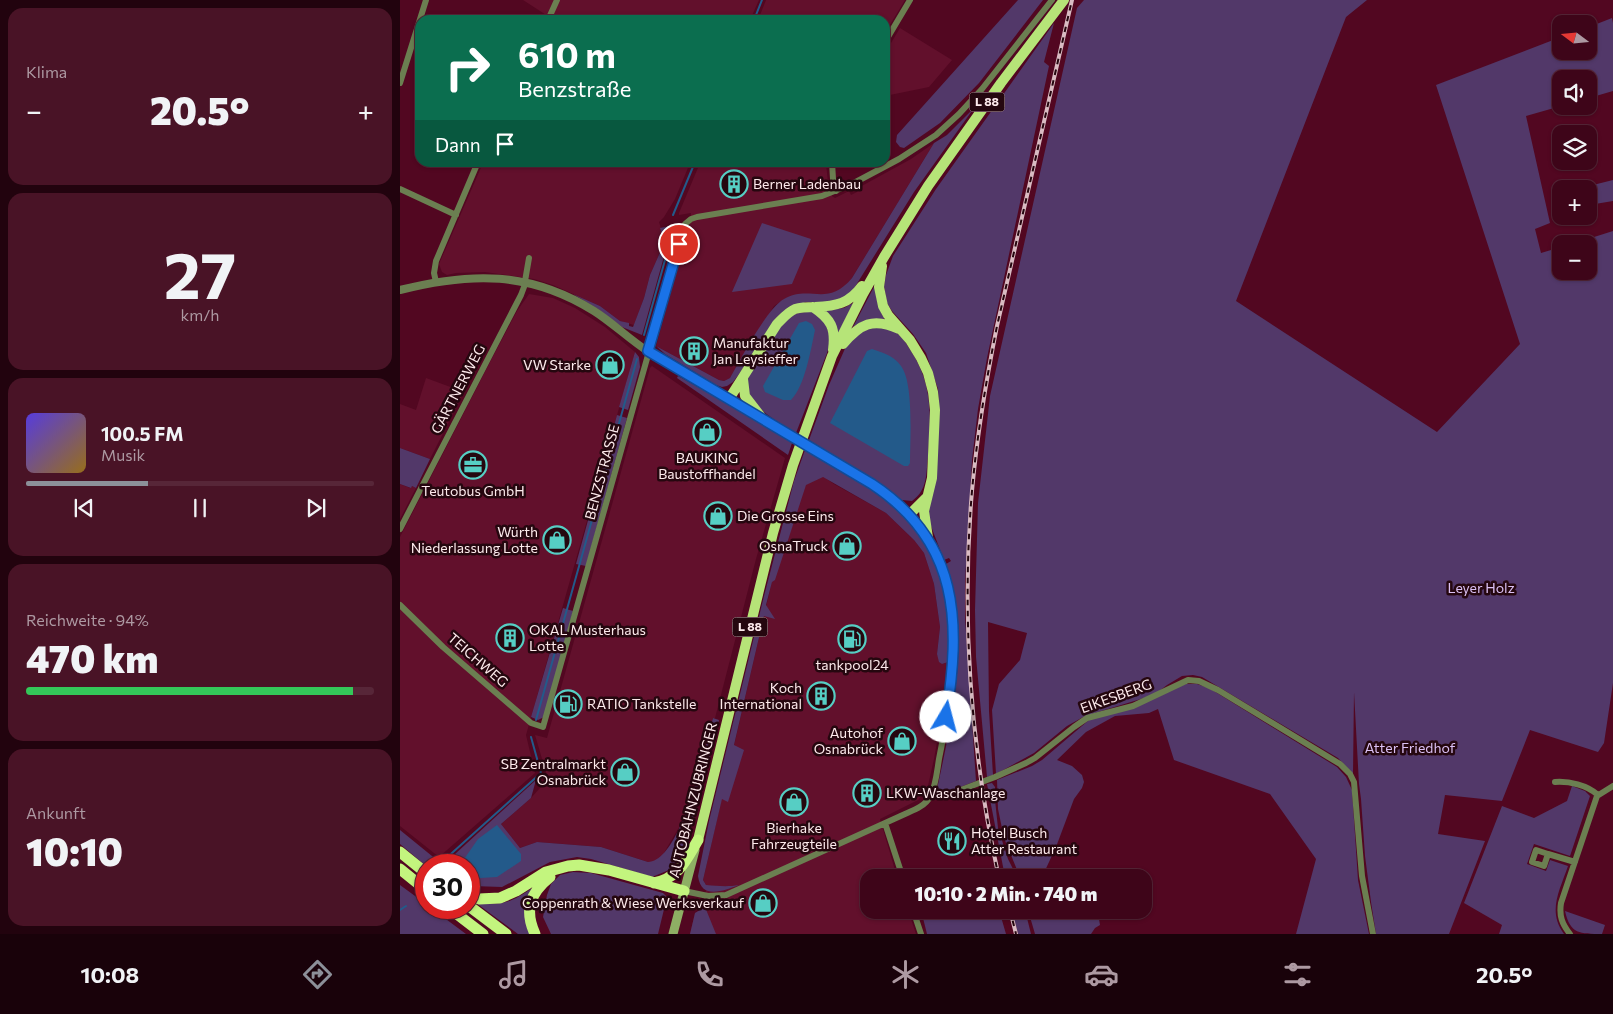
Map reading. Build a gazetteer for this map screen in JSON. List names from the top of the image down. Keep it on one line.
{"streets":{"highway":["L 88","AUTOBAHNZUBRINGER"],"street":["GÄRTNERWEG","BENZSTRASSE","TEICHWEG","EIKESBERG"]},"crossings":[["L 88","AUTOBAHNZUBRINGER"],["BENZSTRASSE","TEICHWEG"]],"parks":["Leyer Holz","Atter Friedhof"],"places":{"building":["Berner Ladenbau","Manufaktur Jan Leysieffer","OKAL Musterhaus Lotte","Koch International","LKW-Waschanlage"],"shop":["VW Starke","BAUKING Baustoffhandel","Die Grosse Eins","Würth Niederlassung Lotte","OsnaTruck","Autohof Osnabrück","SB Zentralmarkt Osnabrück","Bierhake Fahrzeugteile","Coppenrath & Wiese Werksverkauf"],"office":["Teutobus GmbH"],"fuel station":["tankpool24","RATIO Tankstelle"],"restaurant":["Hotel Busch Atter Restaurant"]},"north":"left","page":{"tile":["Klima",["27","km/h"],["Reichweite · 94%","470 km"],["Ankunft","10:10"]],"map_buttons":["+","−"],"turn":["610 m","Benzstraße"],"heat":["−","20.5°","+"],"then":"Dann","song":["100.5 FM","Musik"],"limit":"30","trip":"10:10 · 2 Min. · 740 m","tabs":["10:08","20.5°"]}}
